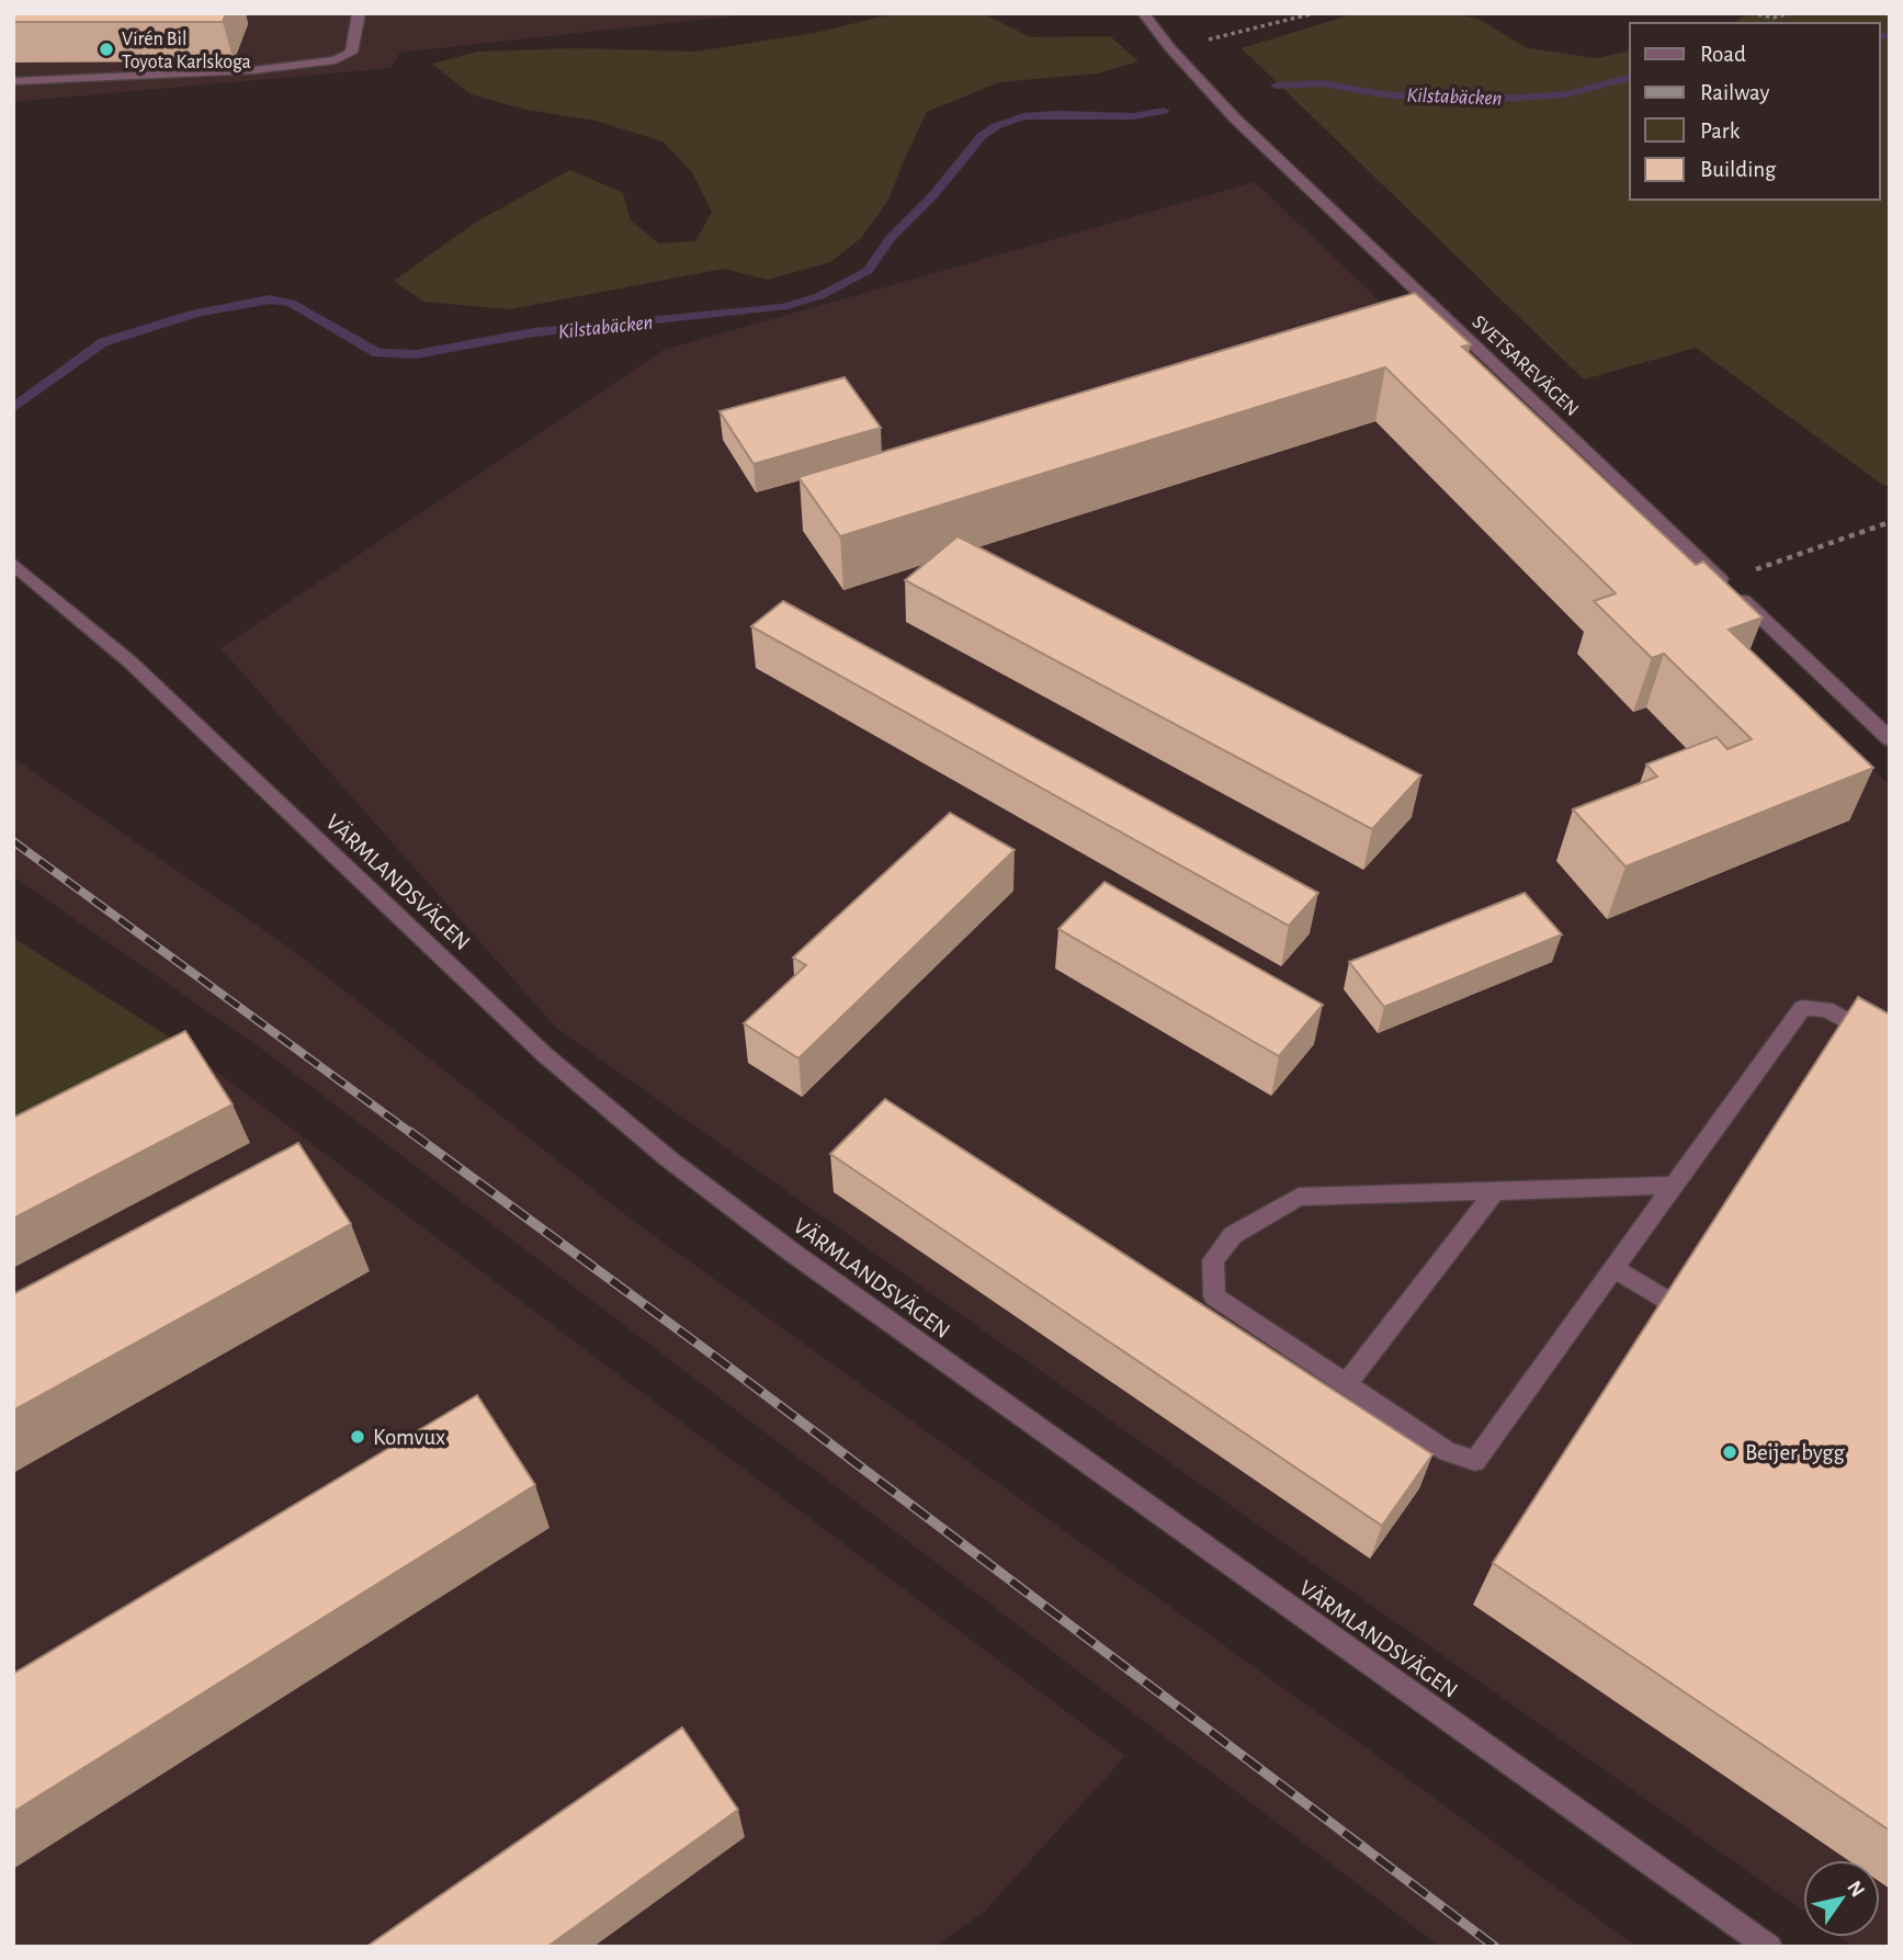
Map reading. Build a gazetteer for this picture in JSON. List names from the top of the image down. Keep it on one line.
{"streets":{"street":["SVETSAREVÄGEN","VÄRMLANDSVÄGEN"]},"water":["Kilstabäcken"],"places":["Virén Bil Toyota Karlskoga","Komvux","Beijer bygg"],"legend":["Road","Railway","Park","Building"],"north":"top right"}
